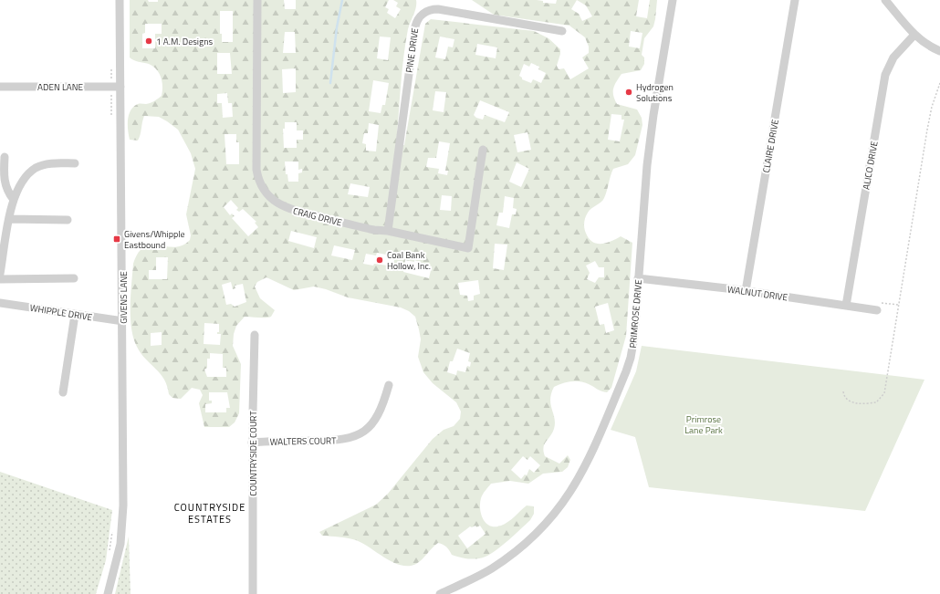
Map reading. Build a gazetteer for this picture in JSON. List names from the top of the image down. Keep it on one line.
{"streets":{"street":["PINE DRIVE","ADEN LANE","CLAIRE DRIVE","ALICO DRIVE","CRAIG DRIVE","WALNUT DRIVE","GIVENS LANE","WHIPPLE DRIVE","PRIMROSE DRIVE","WALTERS COURT","COUNTRYSIDE COURT"]},"crossings":[["PINE DRIVE","CRAIG DRIVE"],["ADEN LANE","GIVENS LANE"],["CLAIRE DRIVE","WALNUT DRIVE"],["ALICO DRIVE","WALNUT DRIVE"],["WALNUT DRIVE","PRIMROSE DRIVE"],["GIVENS LANE","WHIPPLE DRIVE"],["WALTERS COURT","COUNTRYSIDE COURT"]],"districts":["COUNTRYSIDE ESTATES"],"parks":["Primrose Lane Park"],"places":{"other":["1 A.M. Designs","Hydrogen Solutions","Coal Bank Hollow, Inc."],"transit":["Givens/Whipple Eastbound"]}}
